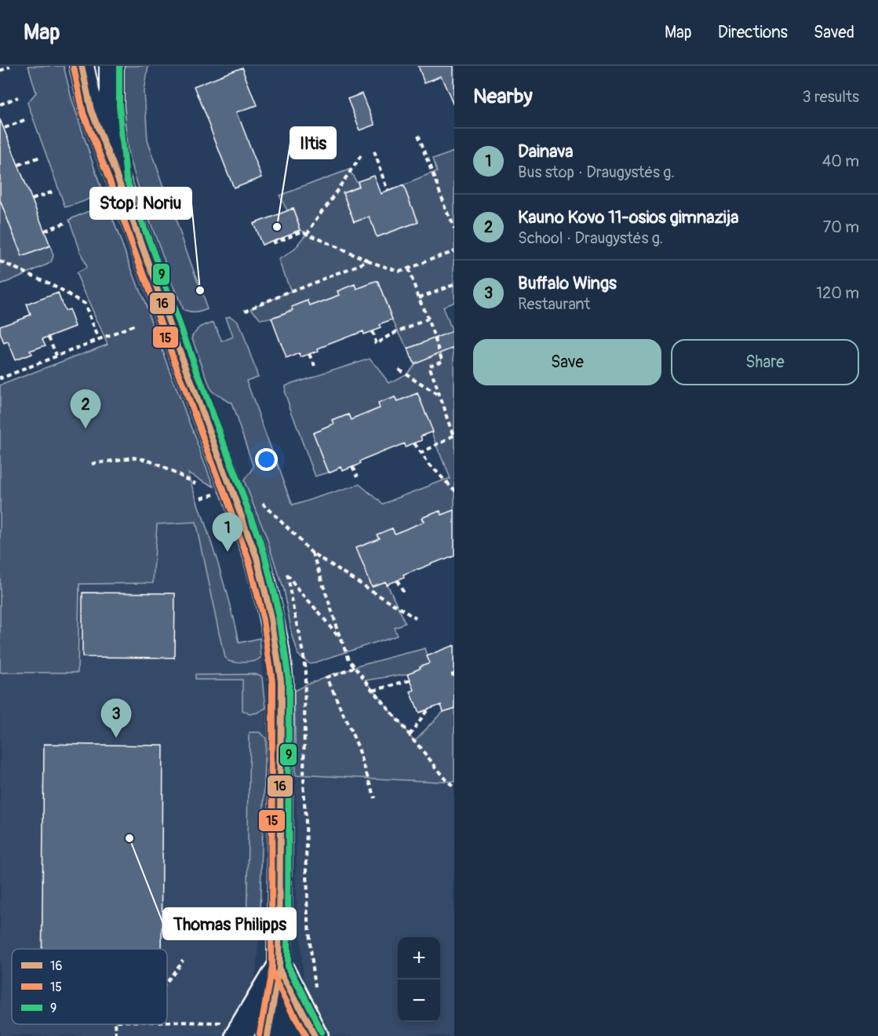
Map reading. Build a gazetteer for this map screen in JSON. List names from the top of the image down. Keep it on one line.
{"places":["Iltis","Stop! Noriu","Thomas Philipps"],"lines":["transit line 16","transit line 9","transit line 15"],"legend":["16","15","9"],"page":{"header":"Map","nav":["Map","Directions","Saved"],"heading":["Nearby","3 results"],"list":[{"mark":"1","name":"Dainava","note":"Bus stop · Draugystės g.","value":"40 m"},{"mark":"2","name":"Kauno Kovo 11-osios gimnazija","note":"School · Draugystės g.","value":"70 m"},{"mark":"3","name":"Buffalo Wings","note":"Restaurant","value":"120 m"}],"buttons":["Save","Share"],"pins":["2","1","3"],"map_buttons":["+","−"]}}
